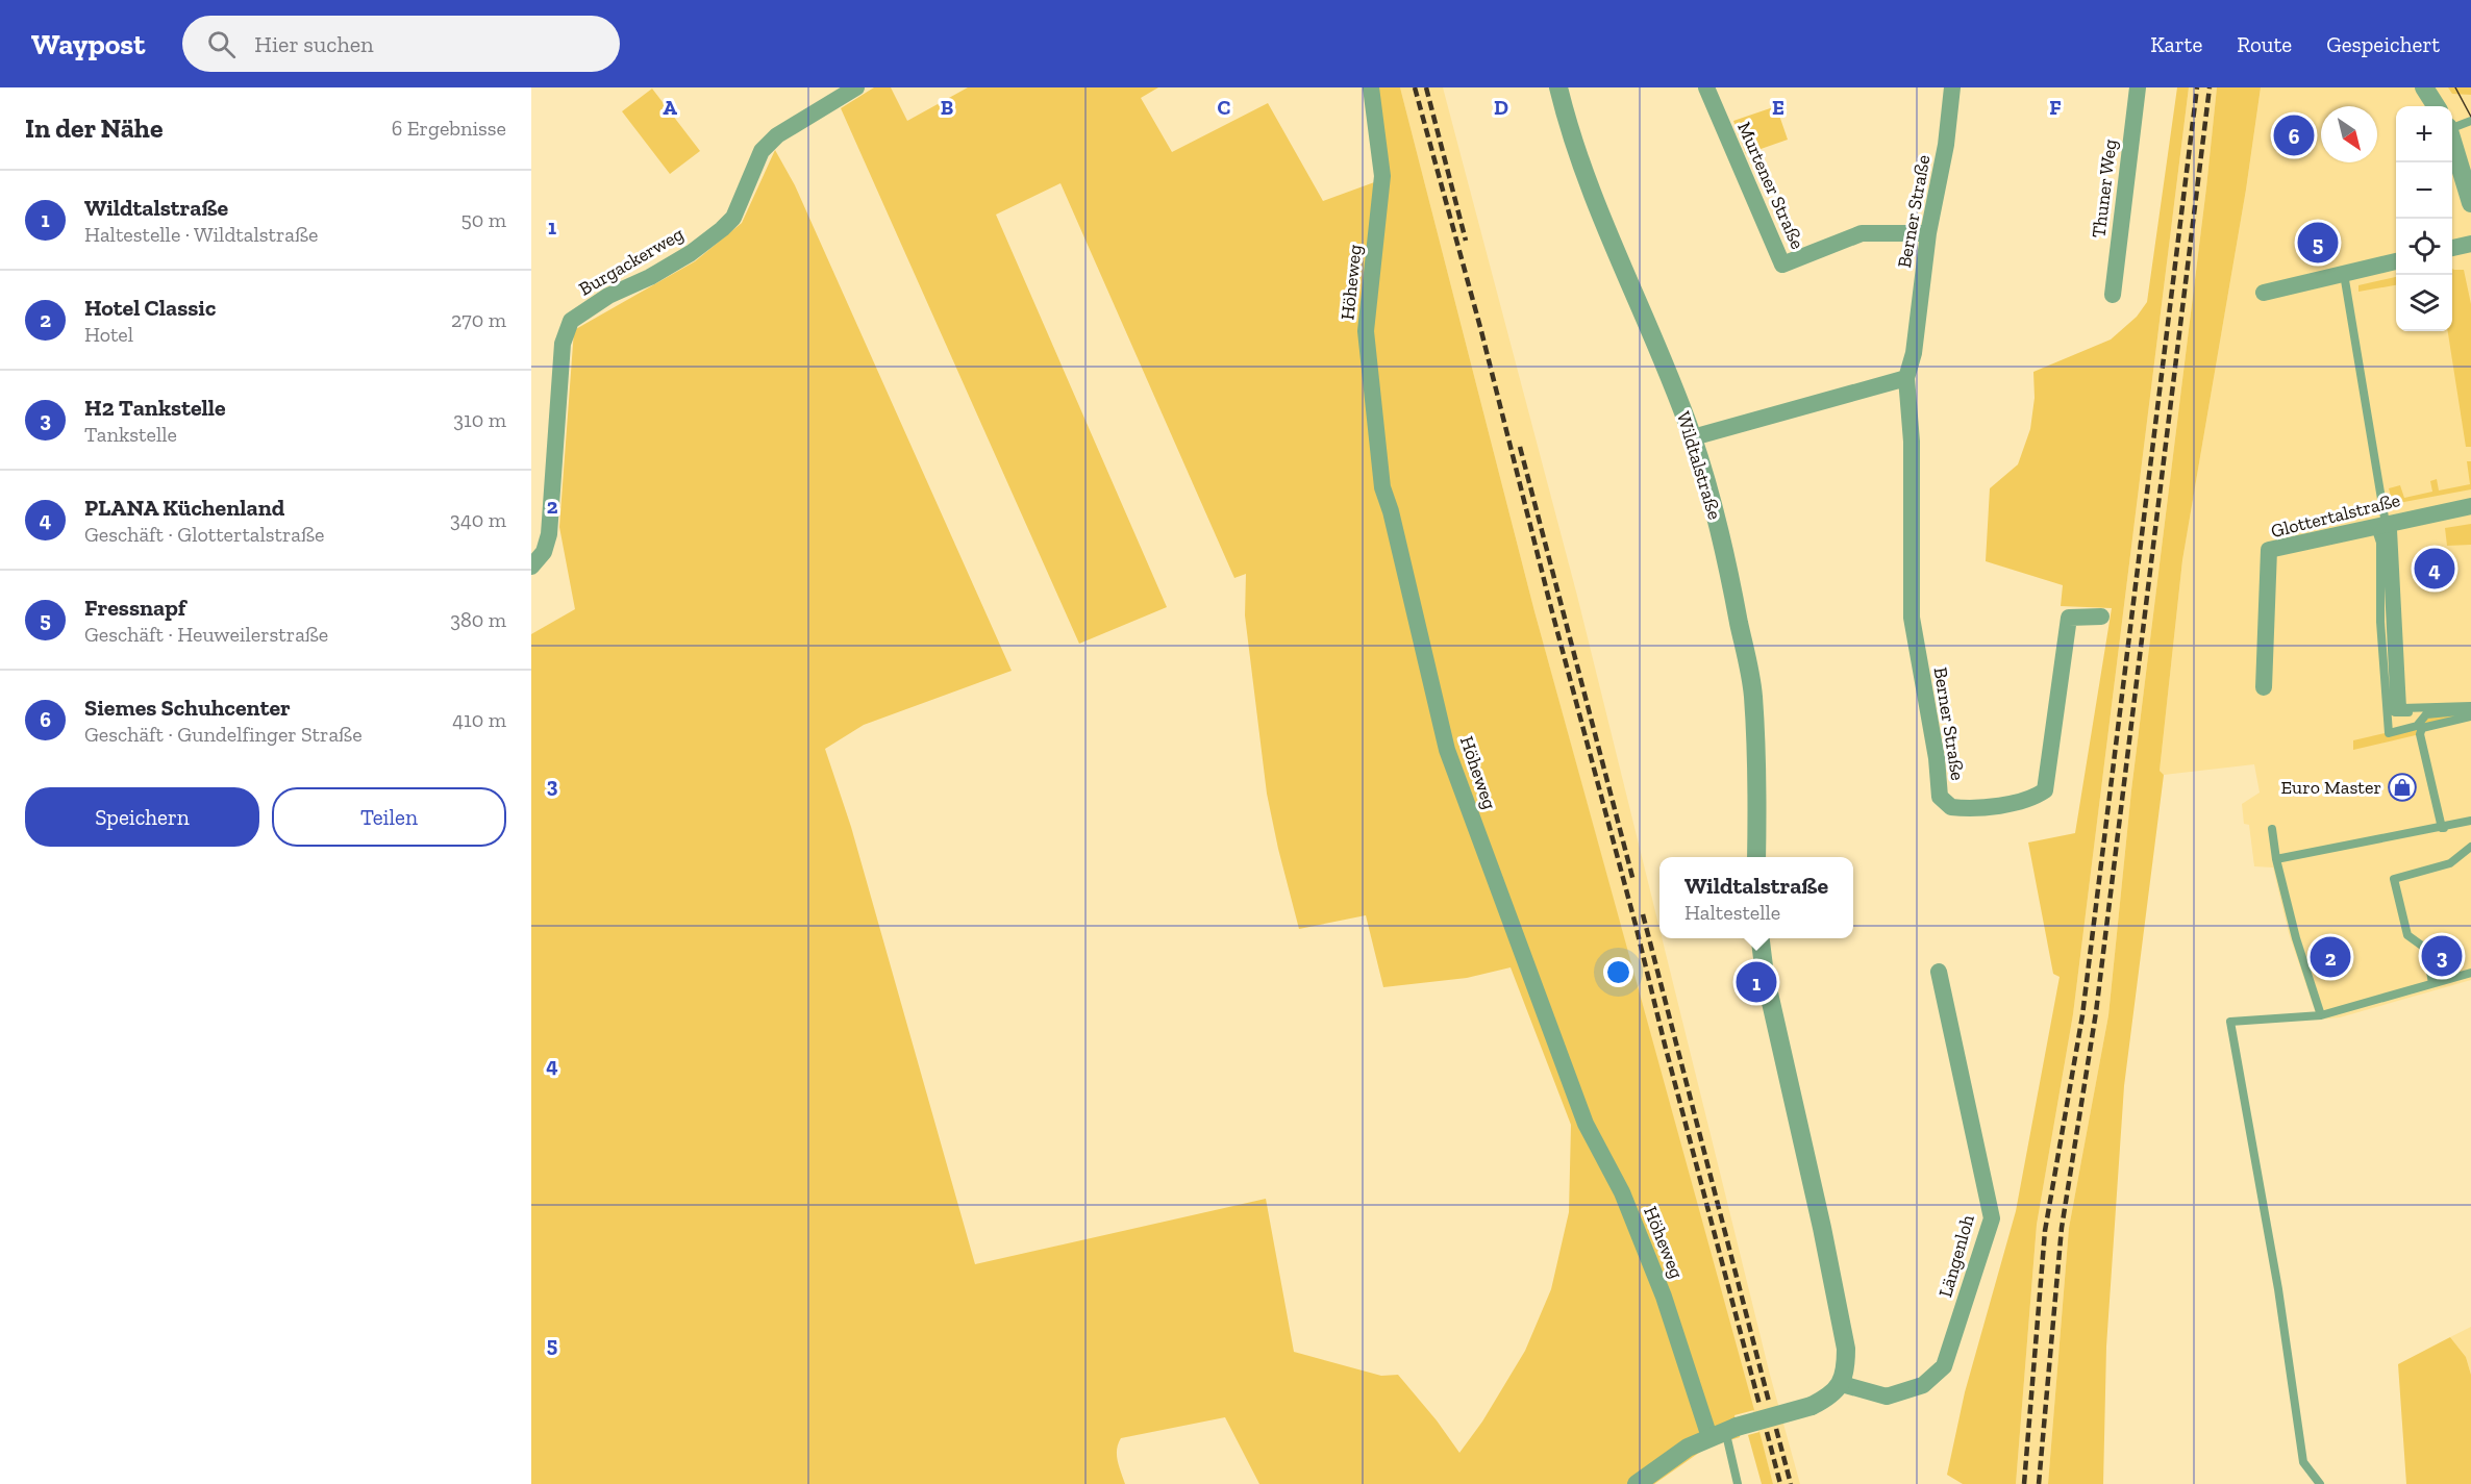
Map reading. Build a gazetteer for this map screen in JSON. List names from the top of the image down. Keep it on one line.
{"streets":{"street":["Murtener Straße","Thuner Weg","Berner Straße","Burgackerweg","Höheweg","Wildtalstraße","Glottertalstraße","Längenloh"]},"crossings":[["Murtener Straße","Berner Straße"]],"places":{"shop":["Euro Master"]},"north":"bottom right","page":{"header":"Waypost","search":"Hier suchen","nav":["Karte","Route","Gespeichert"],"heading":["In der Nähe","6 Ergebnisse"],"map_buttons":["+","−"],"pins":["6","5","4","3","2","1"],"list":[{"mark":"1","name":"Wildtalstraße","note":"Haltestelle · Wildtalstraße","value":"50 m"},{"mark":"2","name":"Hotel Classic","note":"Hotel","value":"270 m"},{"mark":"3","name":"H2 Tankstelle","note":"Tankstelle","value":"310 m"},{"mark":"4","name":"PLANA Küchenland","note":"Geschäft · Glottertalstraße","value":"340 m"},{"mark":"5","name":"Fressnapf","note":"Geschäft · Heuweilerstraße","value":"380 m"},{"mark":"6","name":"Siemes Schuhcenter","note":"Geschäft · Gundelfinger Straße","value":"410 m"}],"buttons":["Speichern","Teilen"],"popup":["Wildtalstraße","Haltestelle"]},"grid":{"columns":["A","B","C","D","E","F"],"rows":["1","2","3","4","5"]}}
